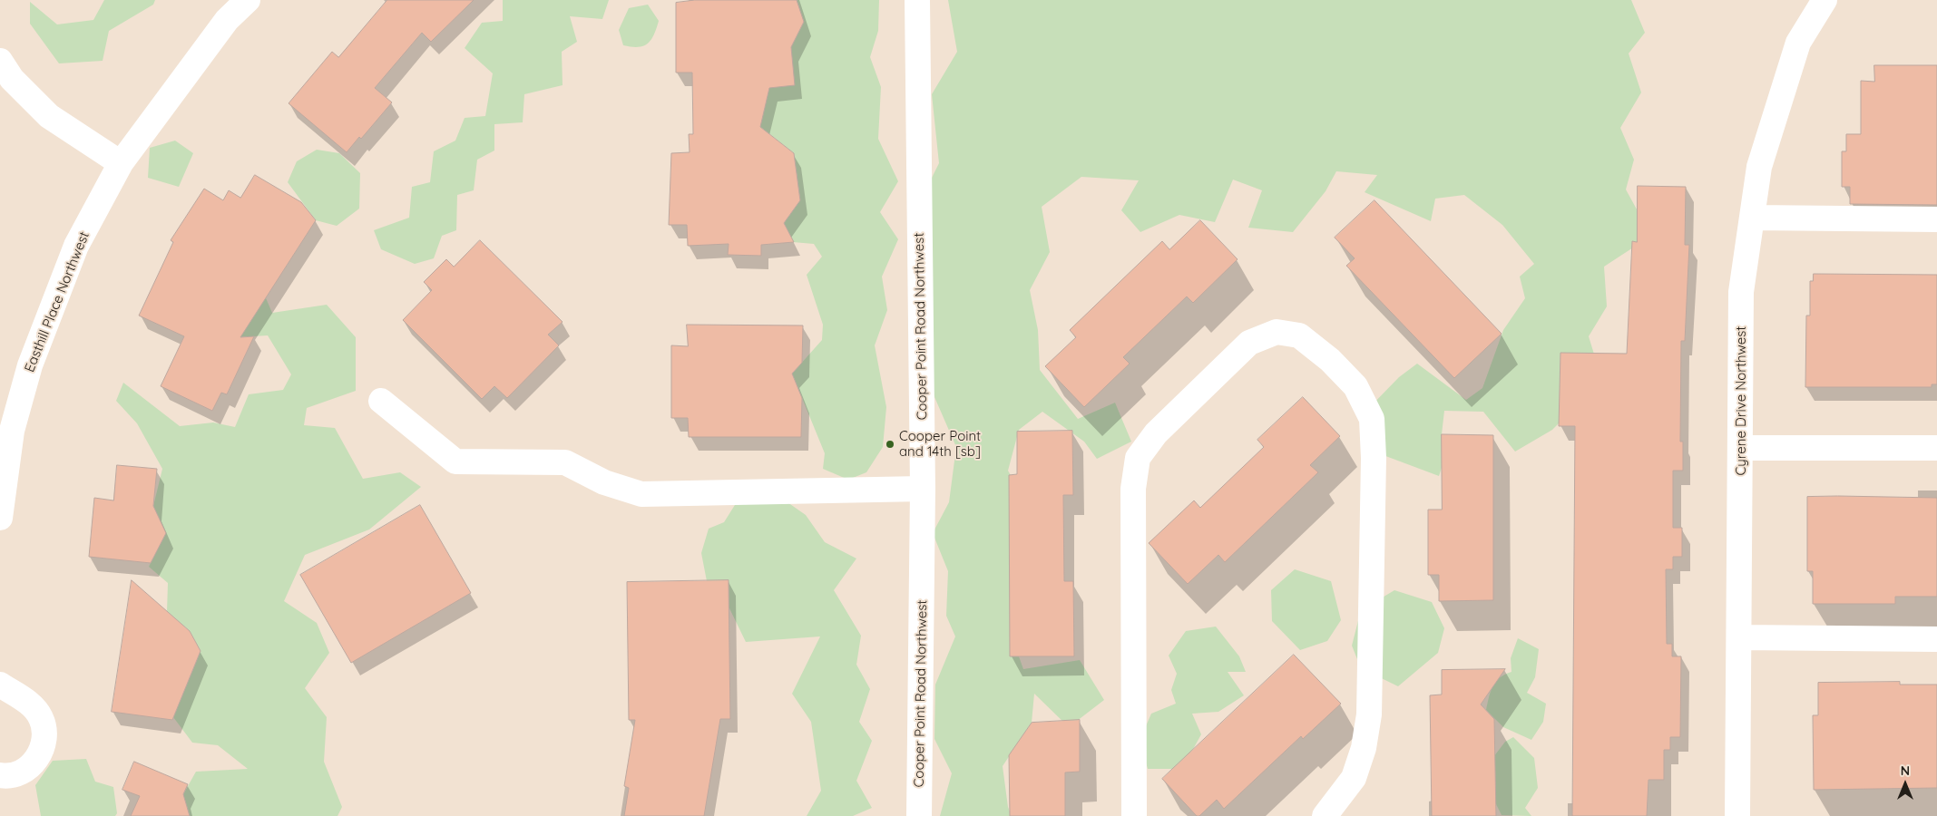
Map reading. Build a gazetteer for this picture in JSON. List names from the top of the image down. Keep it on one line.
{"streets":{"street":["Easthill Place Northwest","Cooper Point Road Northwest","Cyrene Drive Northwest"]},"places":["Cooper Point and 14th [sb]"],"north":"top"}
